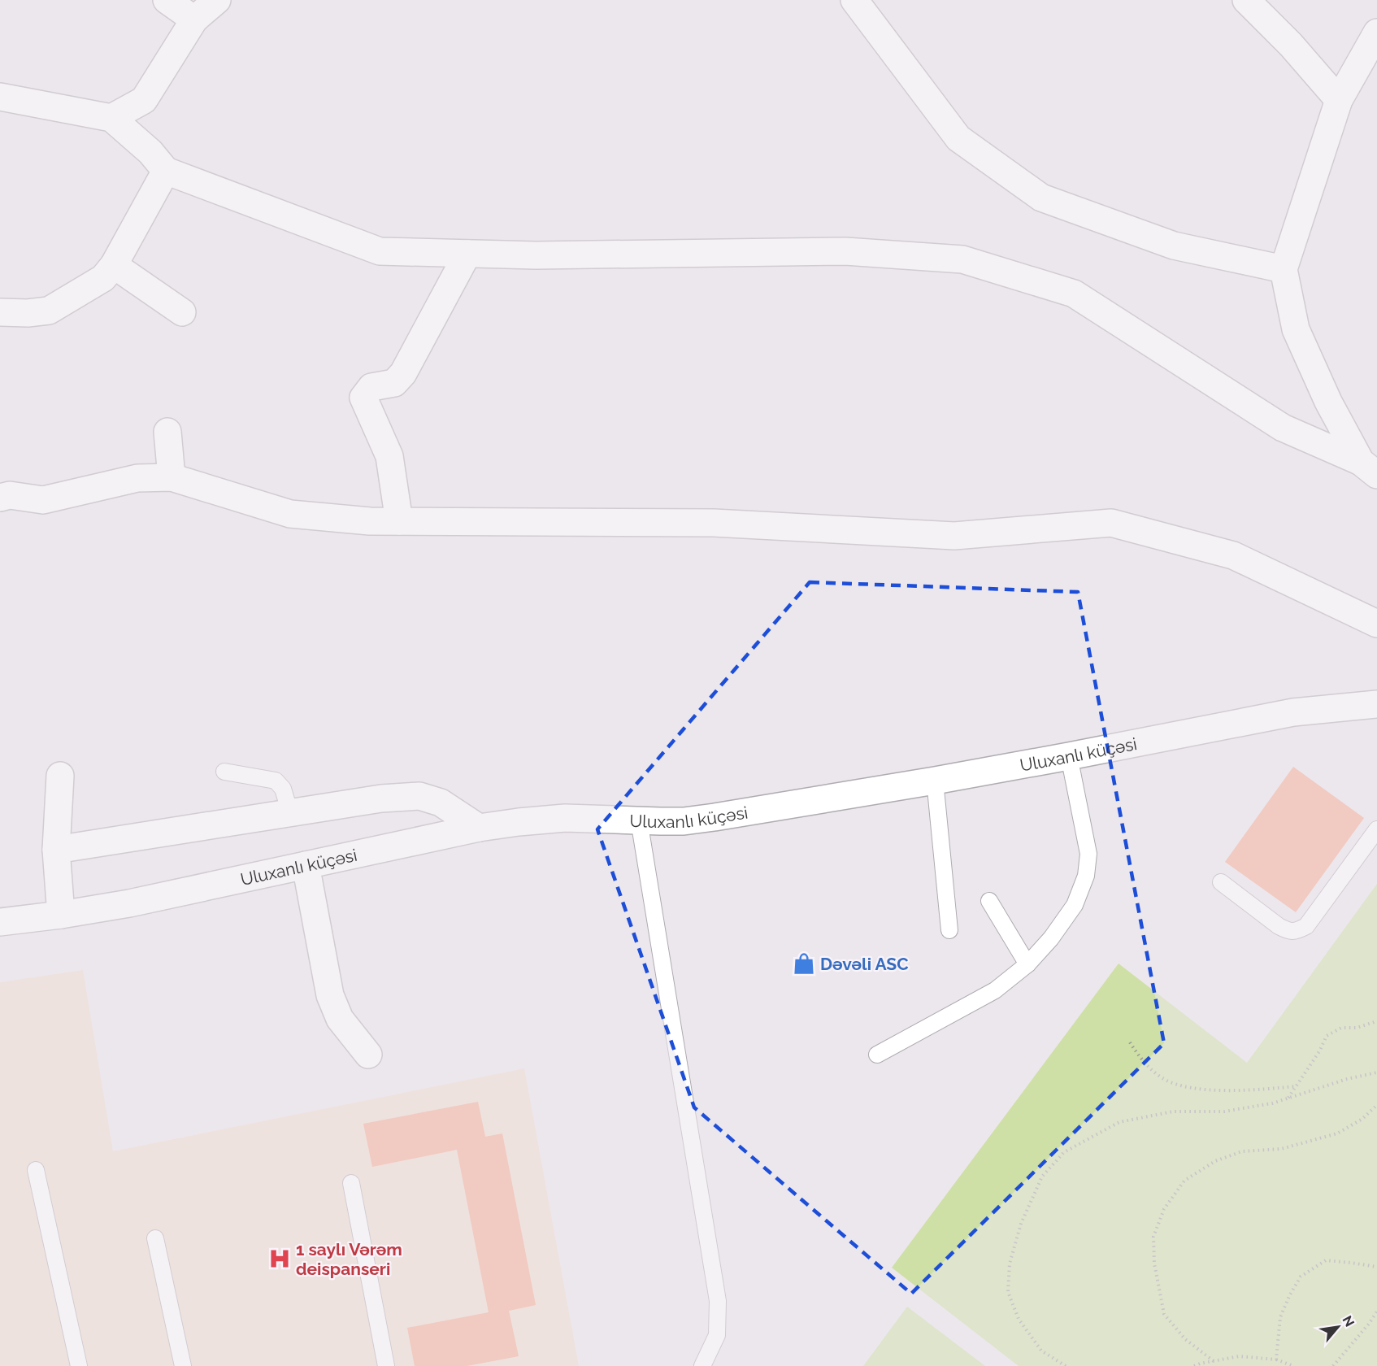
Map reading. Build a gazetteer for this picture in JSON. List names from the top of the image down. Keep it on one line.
{"streets":{"street":["Uluxanlı küçəsi"]},"places":{"shop":["Dəvəli ASC"],"hospital":["1 saylı Vərəm deispanseri"]},"north":"top right"}
